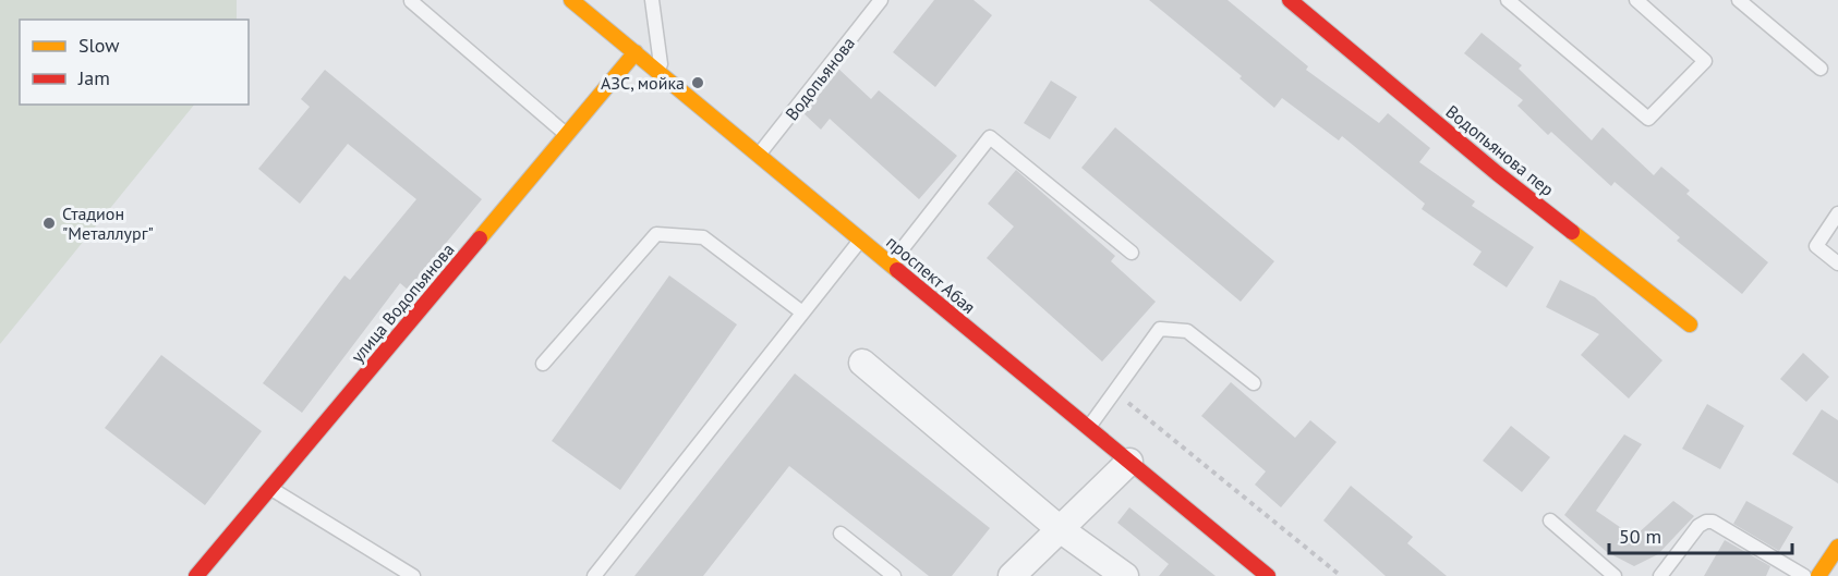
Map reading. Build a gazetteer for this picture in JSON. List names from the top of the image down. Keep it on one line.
{"streets":{"street":["Водопьянова пер","проспект Абая","улица Водопьянова"],"lane":["Водопьянова"]},"crossings":[["Водопьянова","проспект Абая"],["проспект Абая","улица Водопьянова"]],"places":["АЗС, мойка","Стадион \"Металлург\""],"legend":["Slow","Jam"],"scale_bar":"50 m"}
